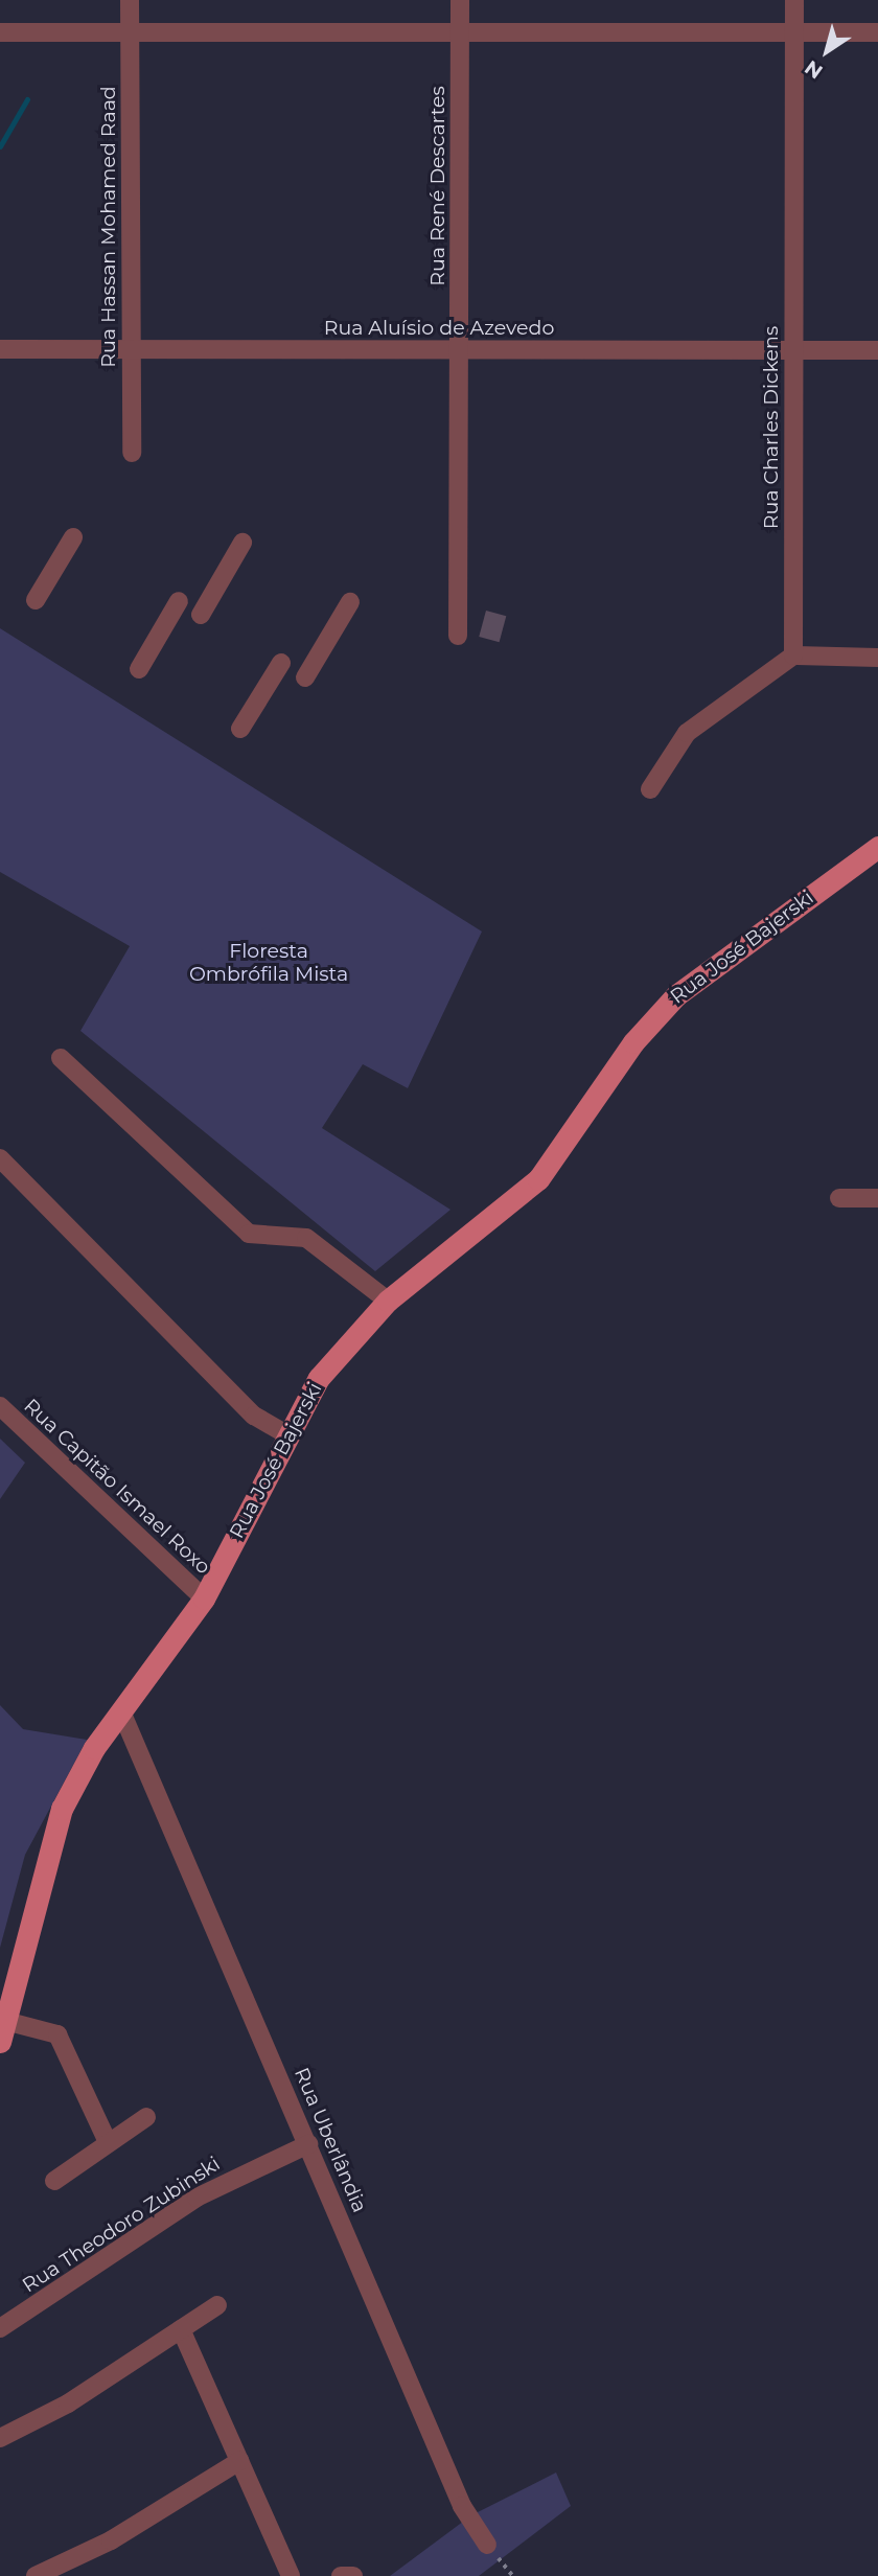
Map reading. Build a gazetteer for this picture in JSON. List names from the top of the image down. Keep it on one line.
{"streets":{"main road":["Rua José Bajerski"],"street":["Rua René Descartes","Rua Hassan Mohamed Raad","Rua Aluísio de Azevedo","Rua Charles Dickens","Rua Capitão Ismael Roxo","Rua Uberlândia","Rua Theodoro Zubinski"]},"crossings":[["Rua René Descartes","Rua Aluísio de Azevedo"],["Rua Hassan Mohamed Raad","Rua Aluísio de Azevedo"],["Rua Aluísio de Azevedo","Rua Charles Dickens"],["Rua José Bajerski","Rua Capitão Ismael Roxo"],["Rua José Bajerski","Rua Uberlândia"],["Rua Uberlândia","Rua Theodoro Zubinski"]],"parks":["Floresta Ombrófila Mista"],"north":"bottom left"}
